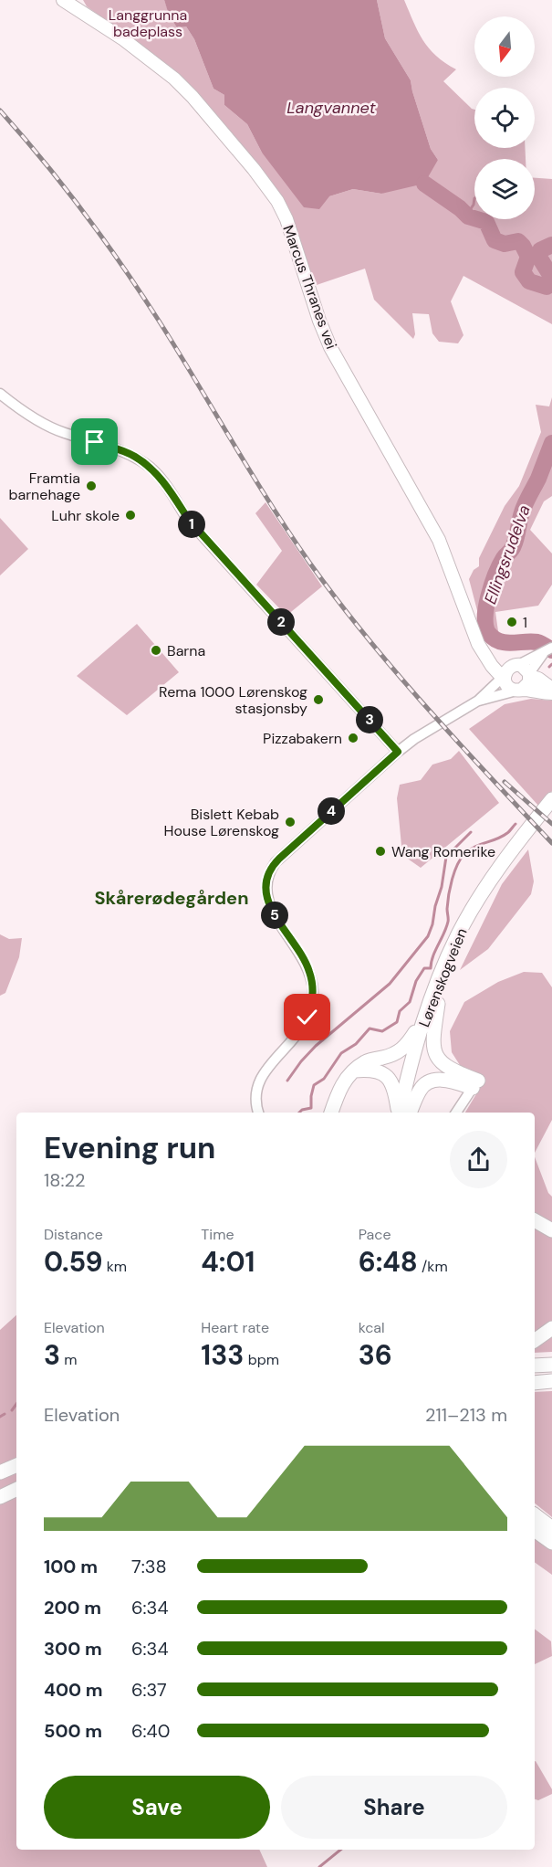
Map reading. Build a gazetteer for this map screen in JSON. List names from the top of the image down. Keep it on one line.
{"streets":{"highway":["Lørenskogveien"],"main road":["Marcus Thranes vei"]},"districts":["Skårerødegården"],"water":["Langvannet","Ellingsrudelva"],"parks":["Langgrunna badeplass"],"places":["Framtia barnehage","Luhr skole","1","Barna","Rema 1000 Lørenskog stasjonsby","Pizzabakern","Bislett Kebab House Lørenskog","Wang Romerike"],"north":"bottom","page":{"pins":["1","2","3","4","5"],"heading":["Evening run","18:22"],"stats":[["Distance","0.59 km"],["Time","4:01"],["Pace","6:48 /km"],["Elevation","3 m"],["Heart rate","133 bpm"],["kcal","36"]],"chart":["Elevation","211–213 m"],"list":[{"name":"100 m","note":"7:38"},{"name":"200 m","note":"6:34"},{"name":"300 m","note":"6:34"},{"name":"400 m","note":"6:37"},{"name":"500 m","note":"6:40"}],"buttons":["Save","Share"]}}
